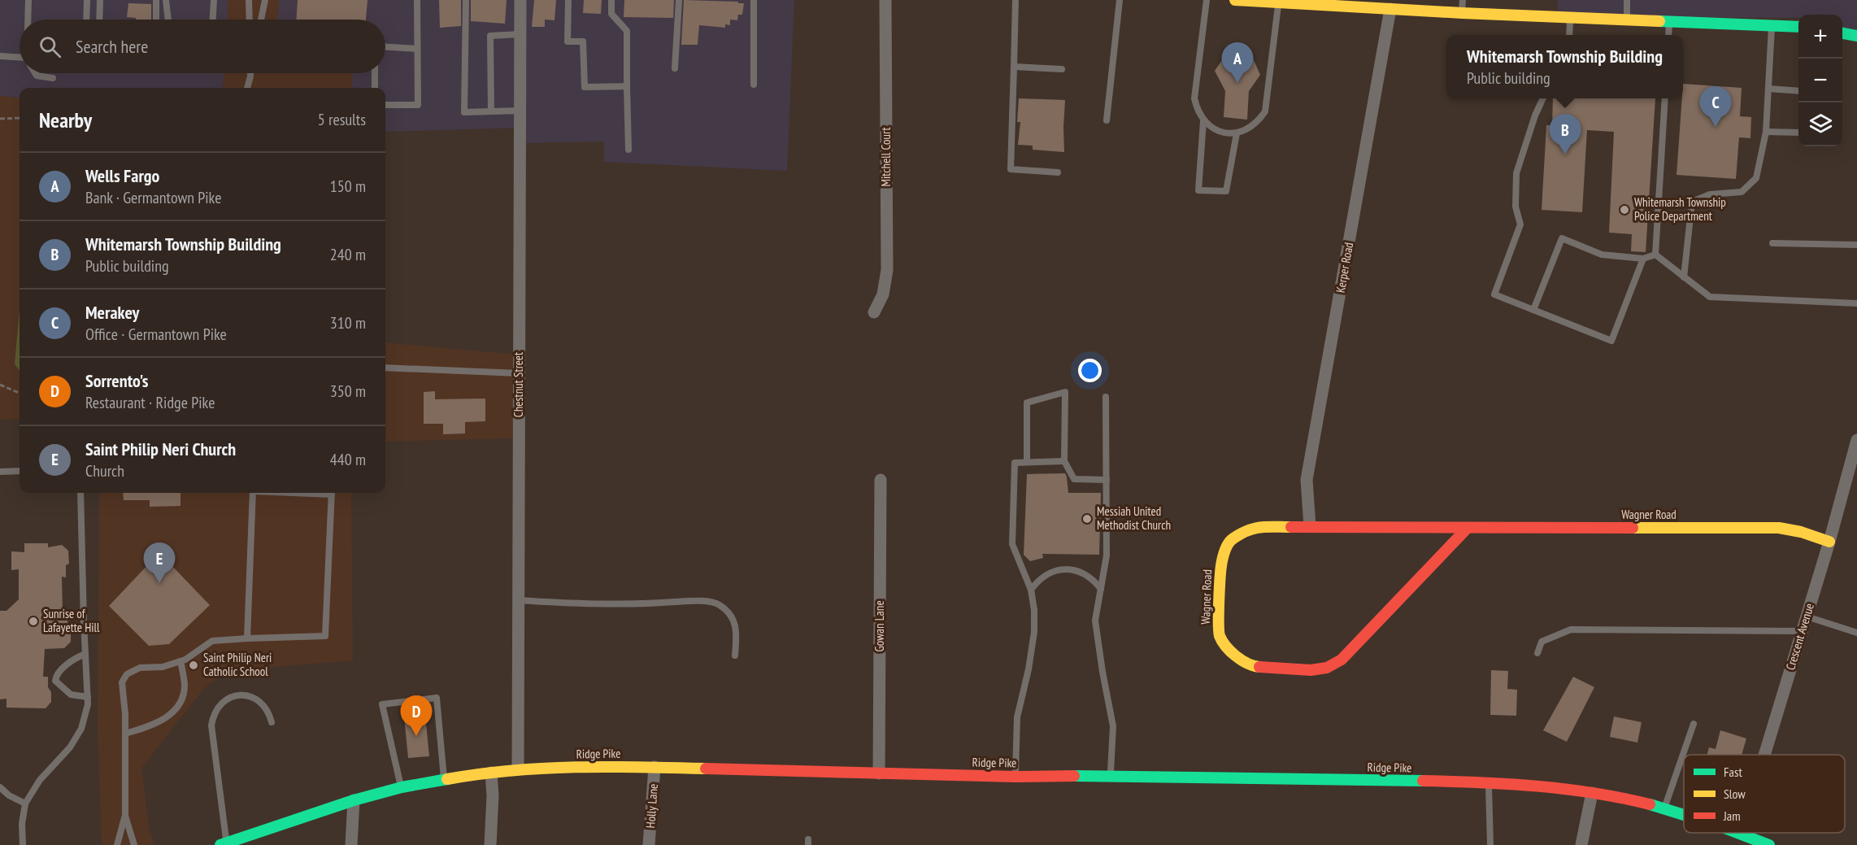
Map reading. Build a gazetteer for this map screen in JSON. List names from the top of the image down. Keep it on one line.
{"streets":{"main road":["Wagner Road","Ridge Pike"],"street":["Mitchell Court","Kerper Road","Chestnut Street","Gowan Lane","Crescent Avenue","Holly Lane"]},"crossings":[["Kerper Road","Wagner Road"],["Chestnut Street","Ridge Pike"],["Wagner Road","Crescent Avenue"],["Gowan Lane","Ridge Pike"],["Ridge Pike","Holly Lane"]],"places":["Whitemarsh Township Police Department","Messiah United Methodist Church","Sunrise of Lafayette Hill","Saint Philip Neri Catholic School"],"legend":["Fast","Slow","Jam"],"page":{"map_buttons":["+","−"],"search":"Search here","popup":["Whitemarsh Township Building","Public building"],"pins":["A","C","B","E","D"],"heading":["Nearby","5 results"],"list":[{"mark":"A","name":"Wells Fargo","note":"Bank · Germantown Pike","value":"150 m"},{"mark":"B","name":"Whitemarsh Township Building","note":"Public building","value":"240 m"},{"mark":"C","name":"Merakey","note":"Office · Germantown Pike","value":"310 m"},{"mark":"D","name":"Sorrento's","note":"Restaurant · Ridge Pike","value":"350 m"},{"mark":"E","name":"Saint Philip Neri Church","note":"Church","value":"440 m"}]}}
